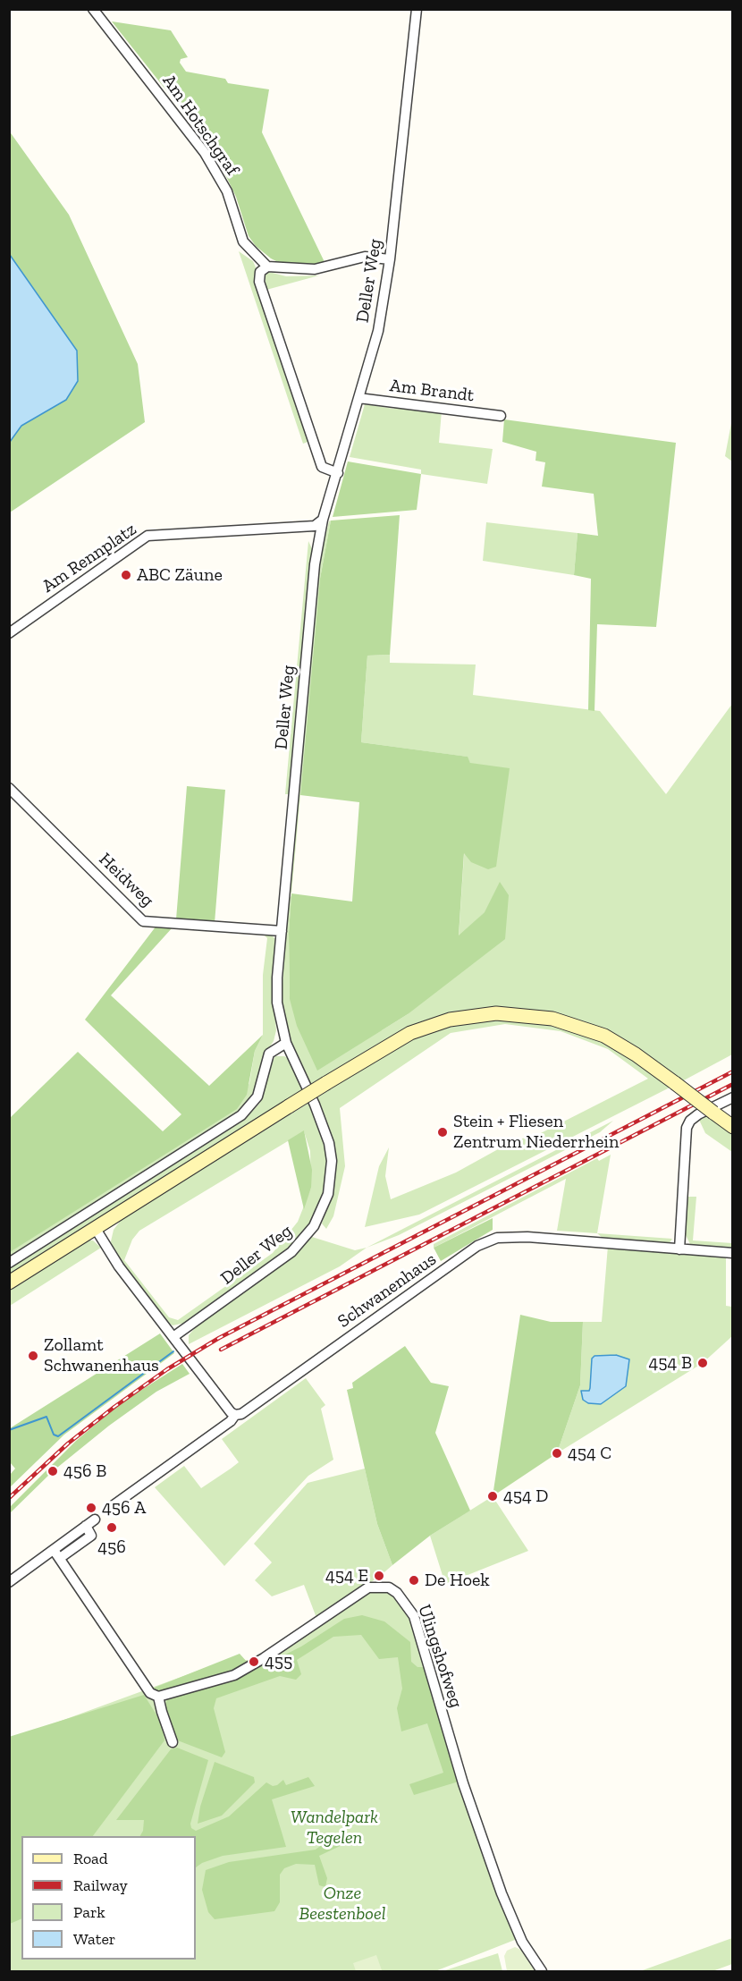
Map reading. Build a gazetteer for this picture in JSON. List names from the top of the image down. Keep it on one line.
{"streets":{"street":["Am Hotschgraf","Deller Weg","Am Brandt","Am Rennplatz","Heidweg","Schwanenhaus","Ulingshofweg"]},"crossings":[["Deller Weg","Am Brandt"],["Deller Weg","Am Rennplatz"],["Deller Weg","Heidweg"]],"parks":["Wandelpark Tegelen","Onze Beestenboel"],"places":["ABC Zäune","Stein + Fliesen Zentrum Niederrhein","Zollamt Schwanenhaus","454 B","454 C","456 B","454 D","456 A","456","454 E","De Hoek","455"],"legend":["Road","Railway","Park","Water"]}
